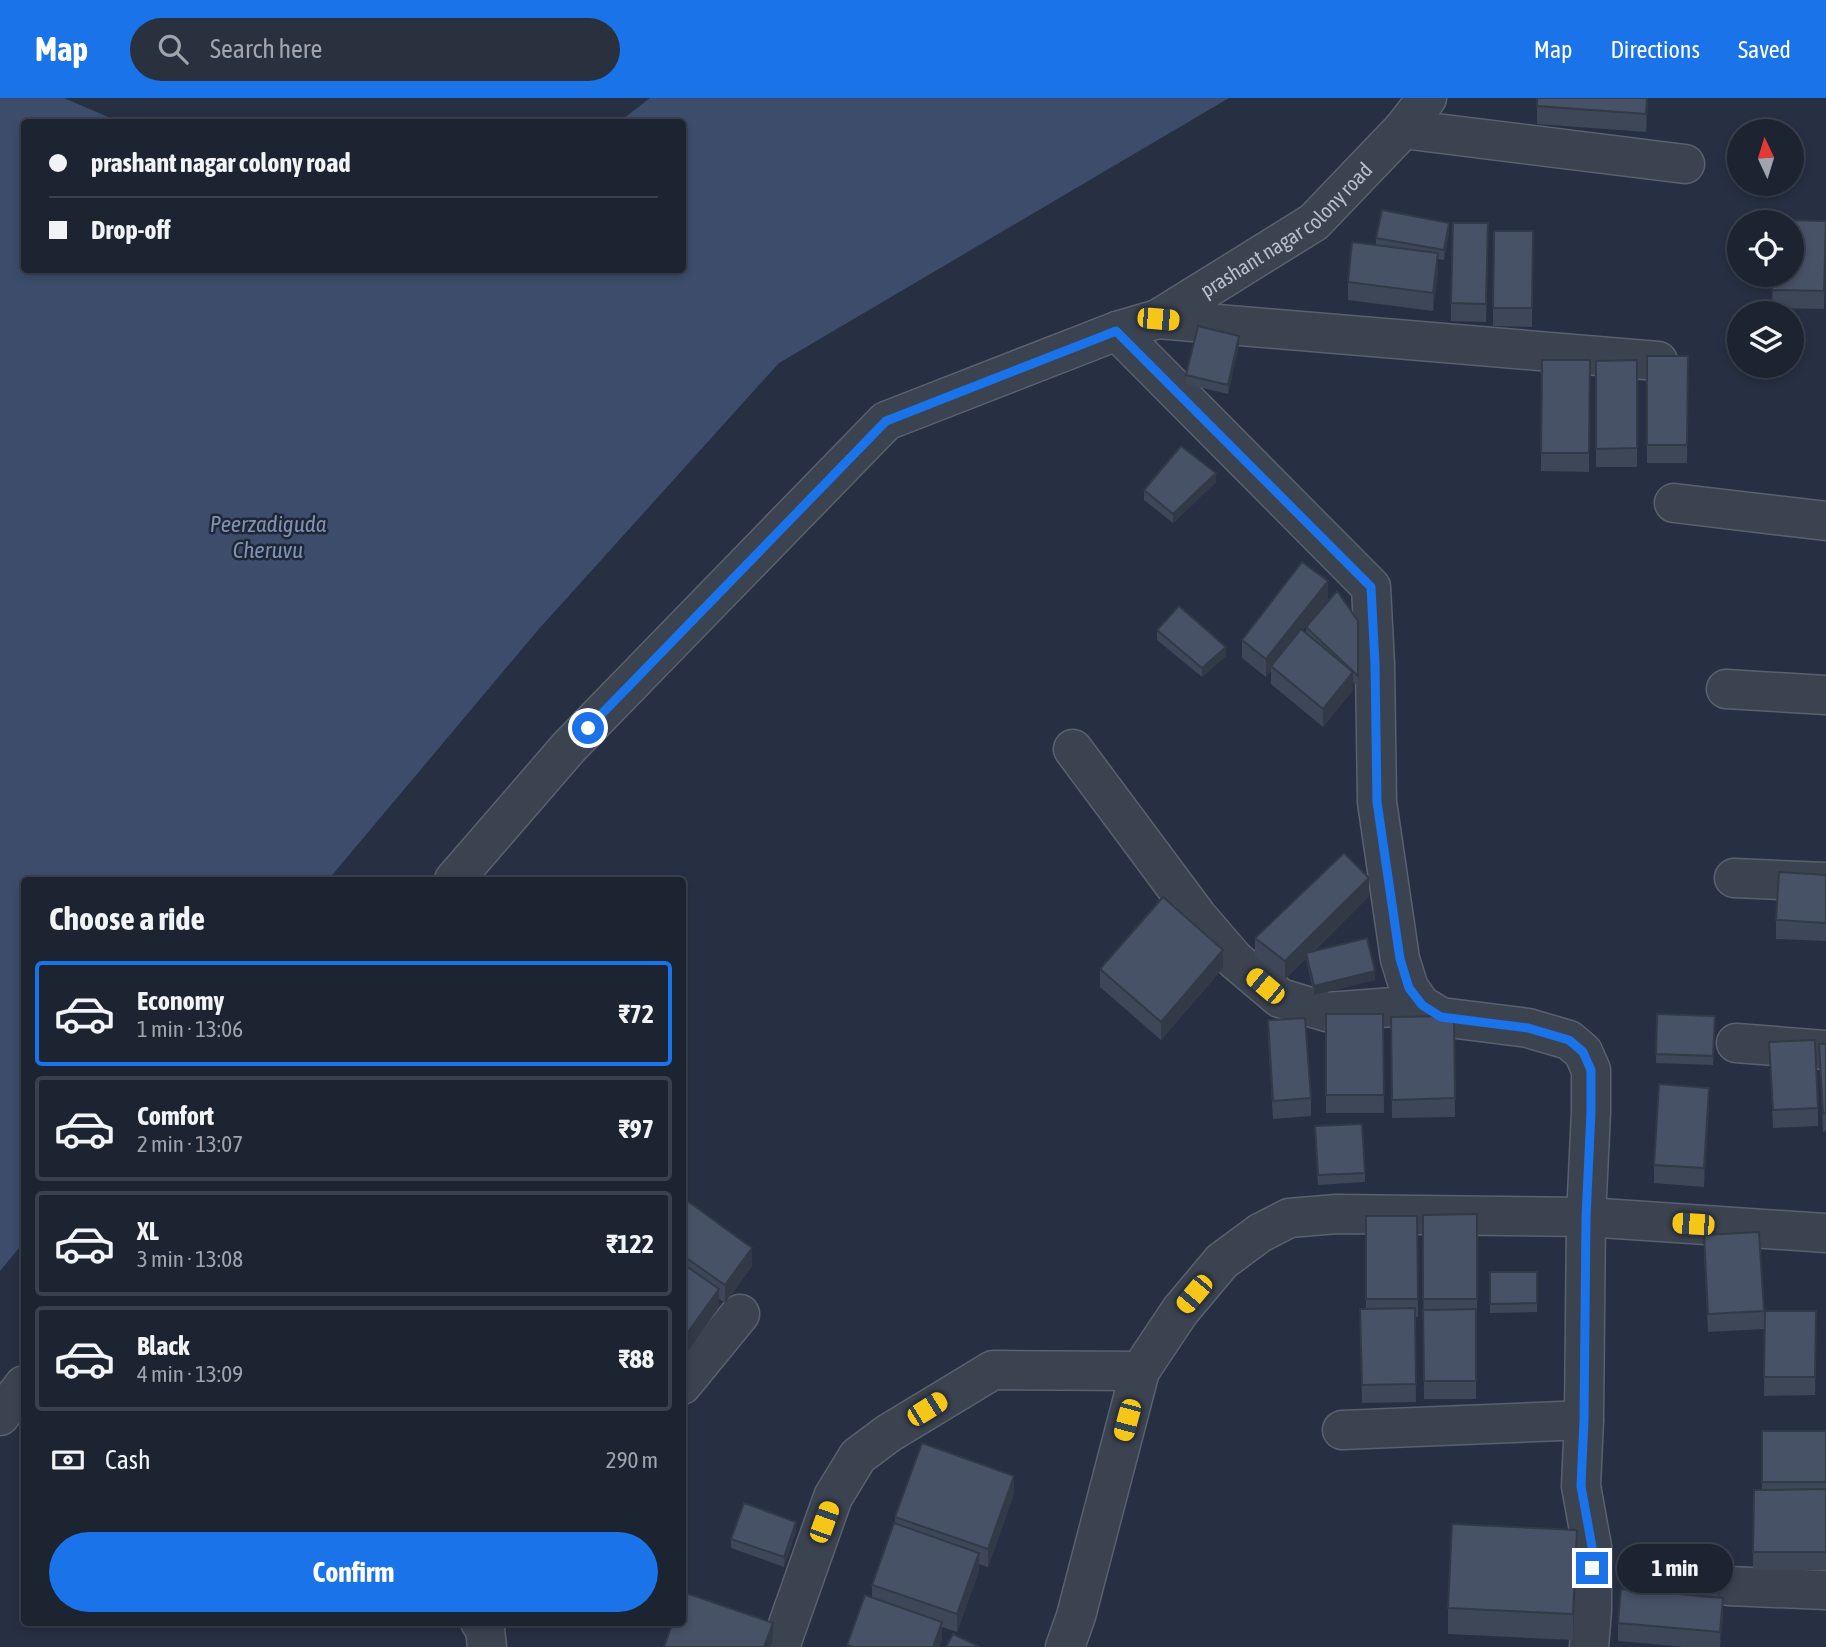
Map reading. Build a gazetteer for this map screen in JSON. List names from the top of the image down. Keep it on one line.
{"streets":{"street":["prashant nagar colony road"]},"water":["Peerzadiguda Cheruvu"],"north":"top","page":{"header":"Map","search":"Search here","nav":["Map","Directions","Saved"],"banner":["prashant nagar colony road","Drop-off"],"heading":"Choose a ride","list":[{"name":"Economy","note":"1 min · 13:06","value":"₹72"},{"name":"Comfort","note":"2 min · 13:07","value":"₹97"},{"name":"XL","note":"3 min · 13:08","value":"₹122"},{"name":"Black","note":"4 min · 13:09","value":"₹88"}],"pay":["Cash","290 m"],"buttons":"Confirm","bubble":"1 min"}}
